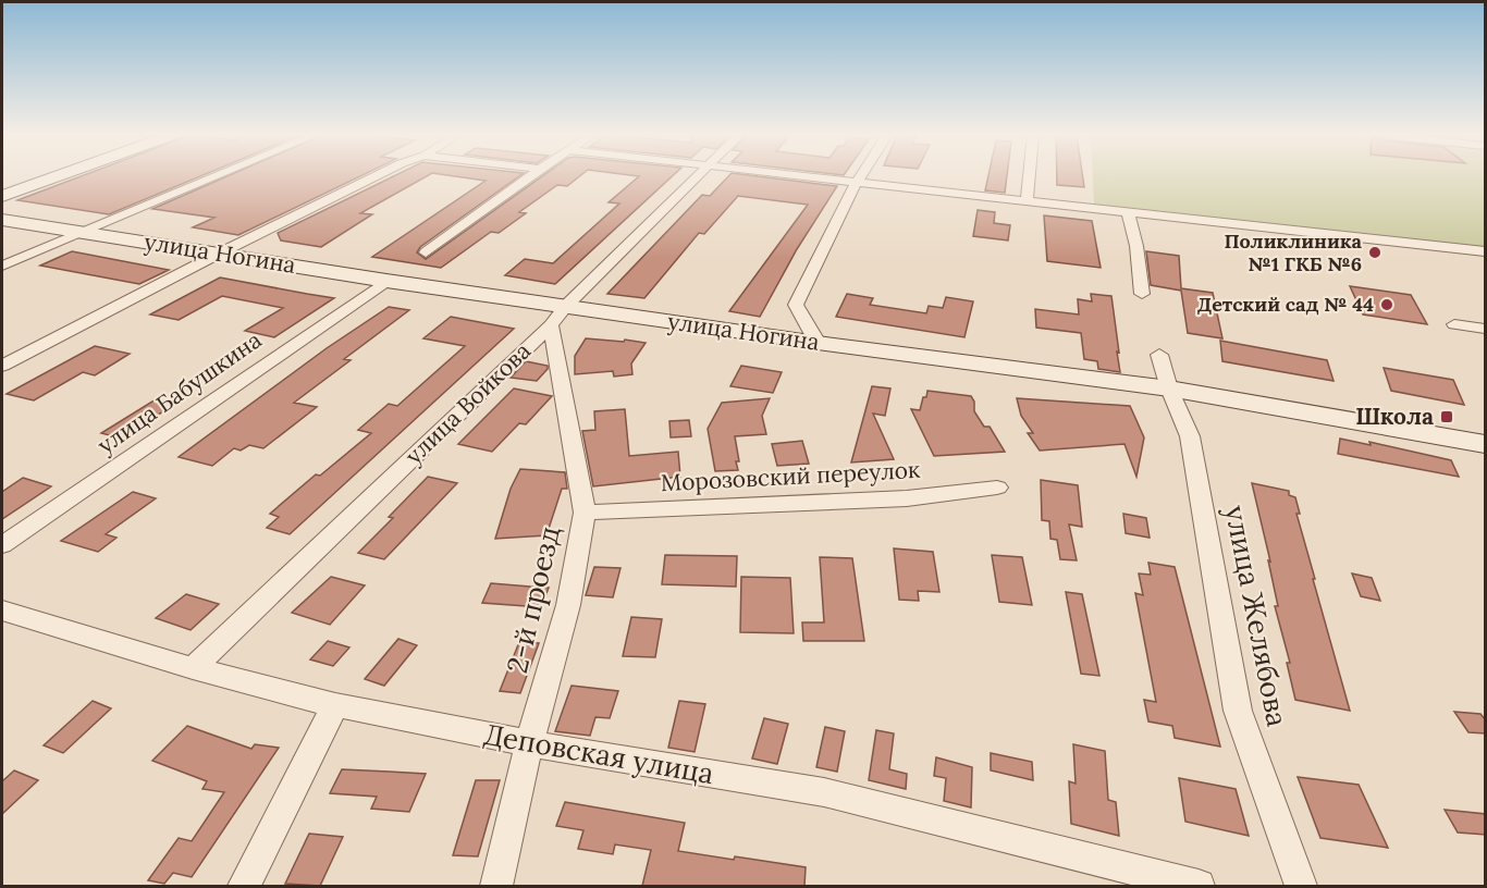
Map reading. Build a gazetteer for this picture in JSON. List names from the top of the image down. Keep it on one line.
{"streets":{"street":["улица Ногина","улица Бабушкина","улица Войкова","Морозовский переулок","2-й проезд","улица Желябова","Деповская улица"]},"crossings":[["улица Ногина","улица Бабушкина"],["улица Ногина","улица Войкова"],["улица Ногина","2-й проезд"],["улица Ногина","улица Желябова"],["улица Войкова","2-й проезд"],["улица Войкова","Деповская улица"],["Морозовский переулок","2-й проезд"],["2-й проезд","Деповская улица"]],"places":{"other":["Поликлиника №1 ГКБ №6","Детский сад № 44"],"transit":["Школа"]}}
